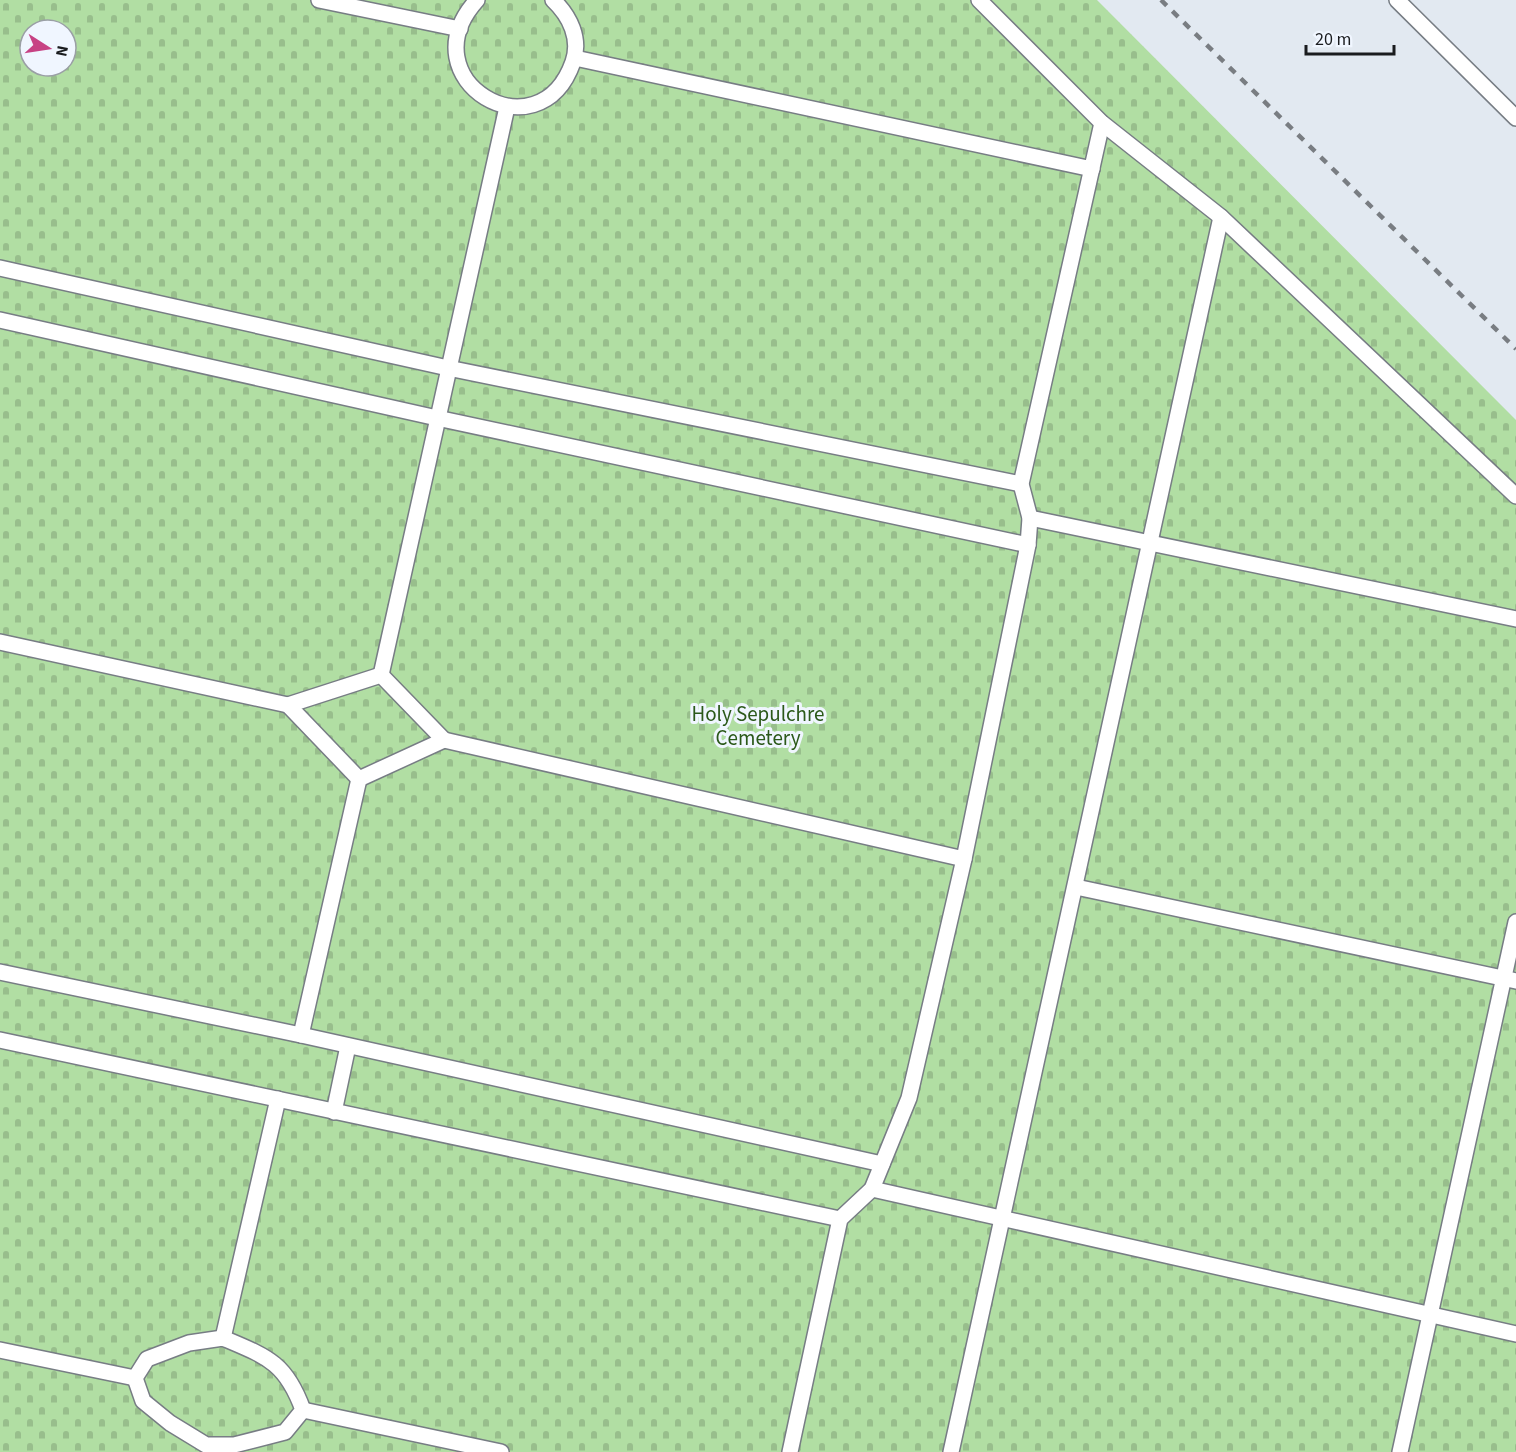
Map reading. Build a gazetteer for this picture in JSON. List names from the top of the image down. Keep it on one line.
{"parks":["Holy Sepulchre Cemetery"],"scale_bar":"20 m","north":"right"}
